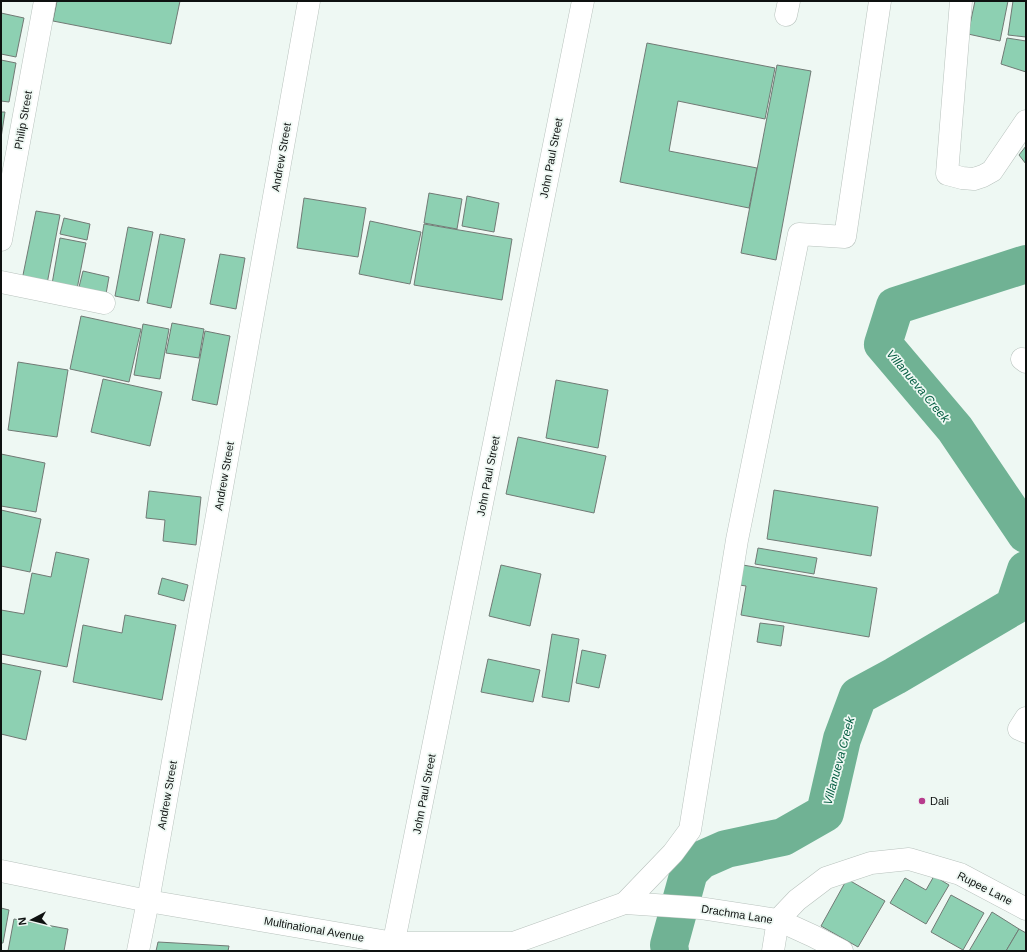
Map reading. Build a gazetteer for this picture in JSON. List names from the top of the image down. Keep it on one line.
{"streets":{"street":["Philip Street","Andrew Street","John Paul Street","Rupee Lane","Drachma Lane","Multinational Avenue"]},"crossings":[["Andrew Street","Multinational Avenue"],["John Paul Street","Multinational Avenue"],["Rupee Lane","Drachma Lane"],["Drachma Lane","Multinational Avenue"]],"water":["Villanueva Creek"],"places":["Dali"],"north":"left"}
